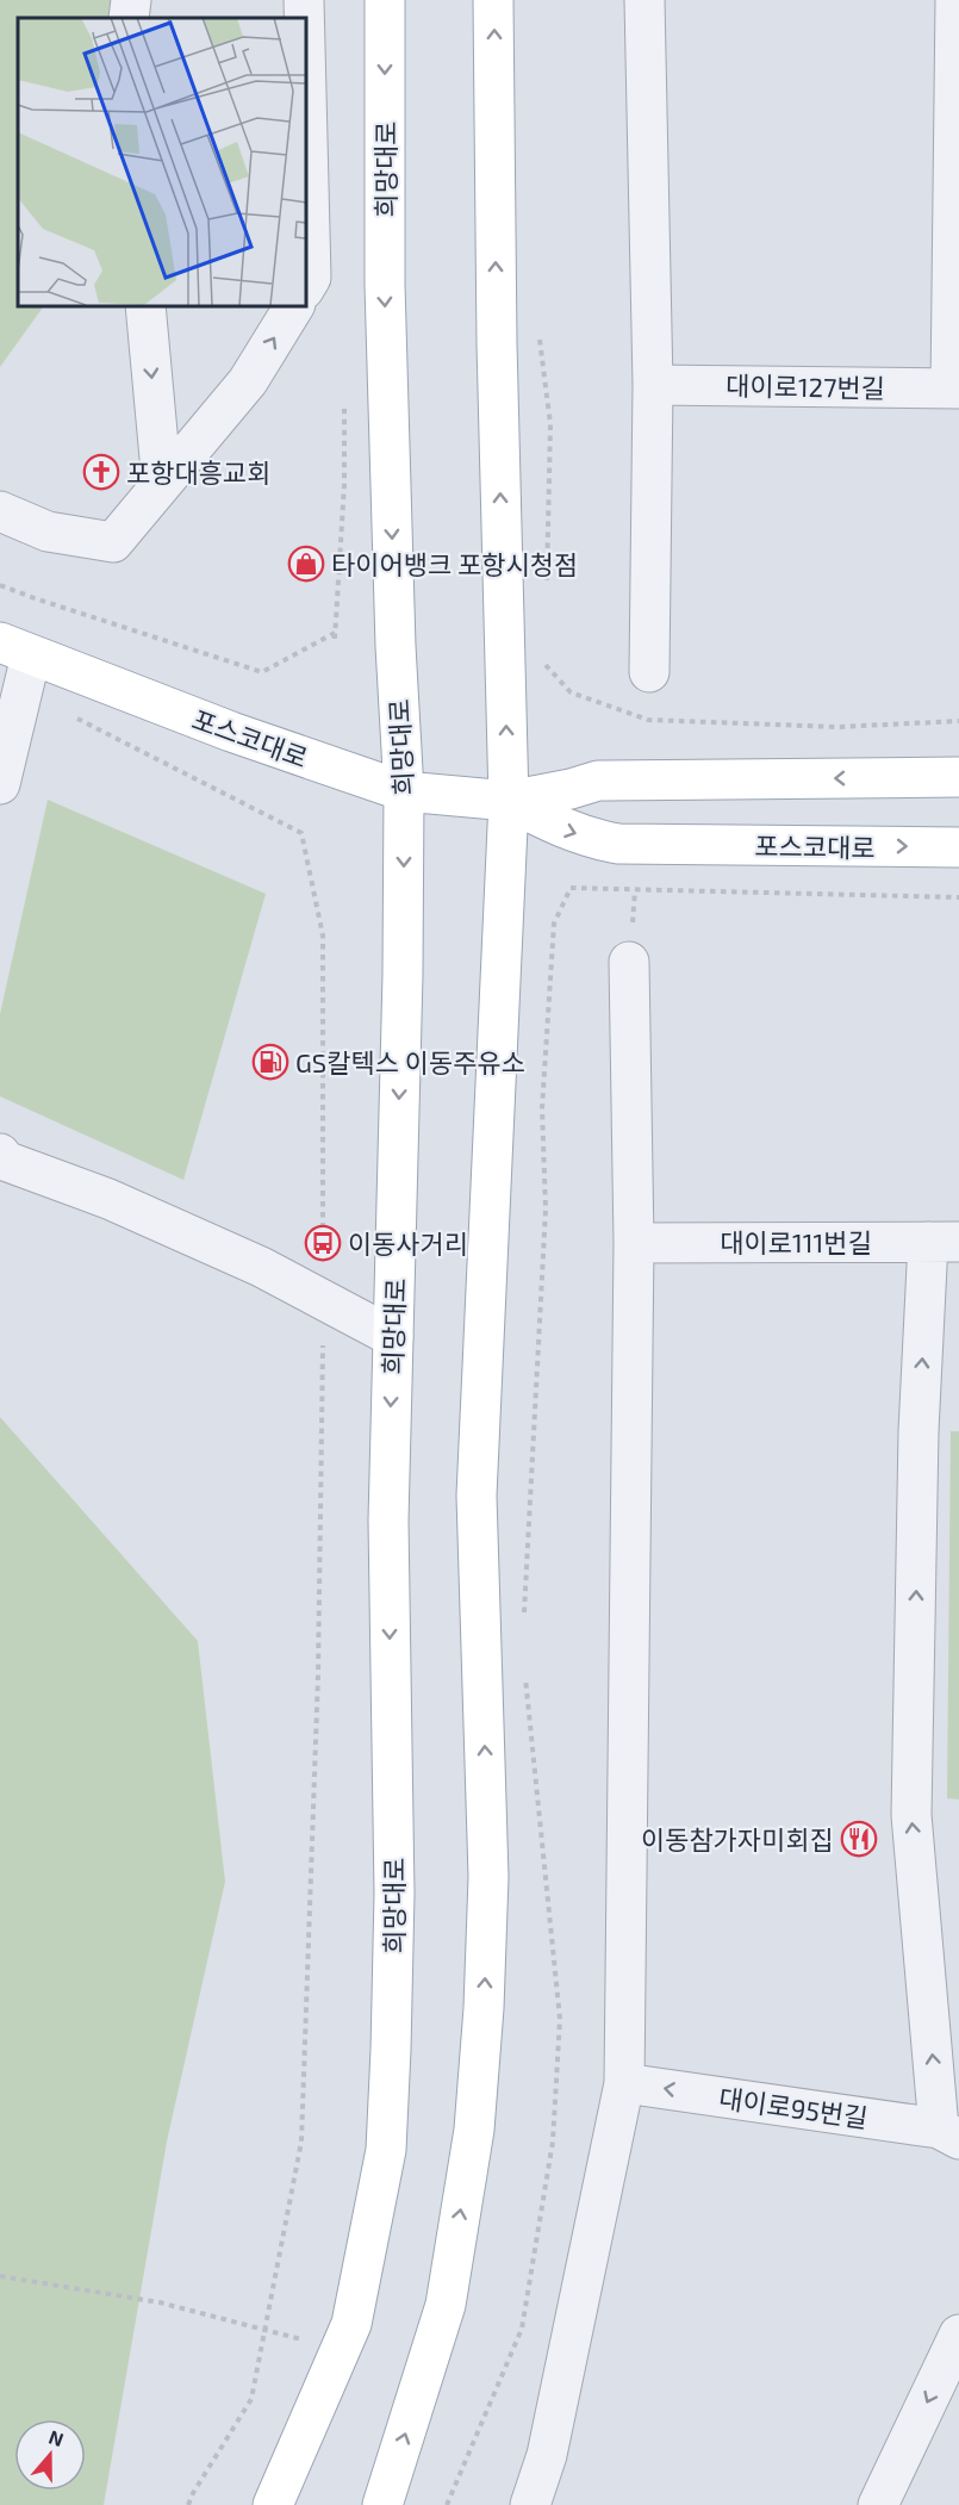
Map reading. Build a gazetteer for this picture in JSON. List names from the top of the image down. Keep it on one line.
{"streets":{"main road":["희망대로","포스코대로"],"street":["대이로127번길","대이로111번길","대이로95번길"]},"crossings":[["희망대로","포스코대로"]],"one_way":["대이로95번길"],"places":{"church":["포항대흥교회"],"shop":["타이어뱅크 포항시청점"],"fuel station":["GS칼텍스 이동주유소"],"bus stop":["이동사거리"],"restaurant":["이동참가자미회집"]},"north":"top"}
